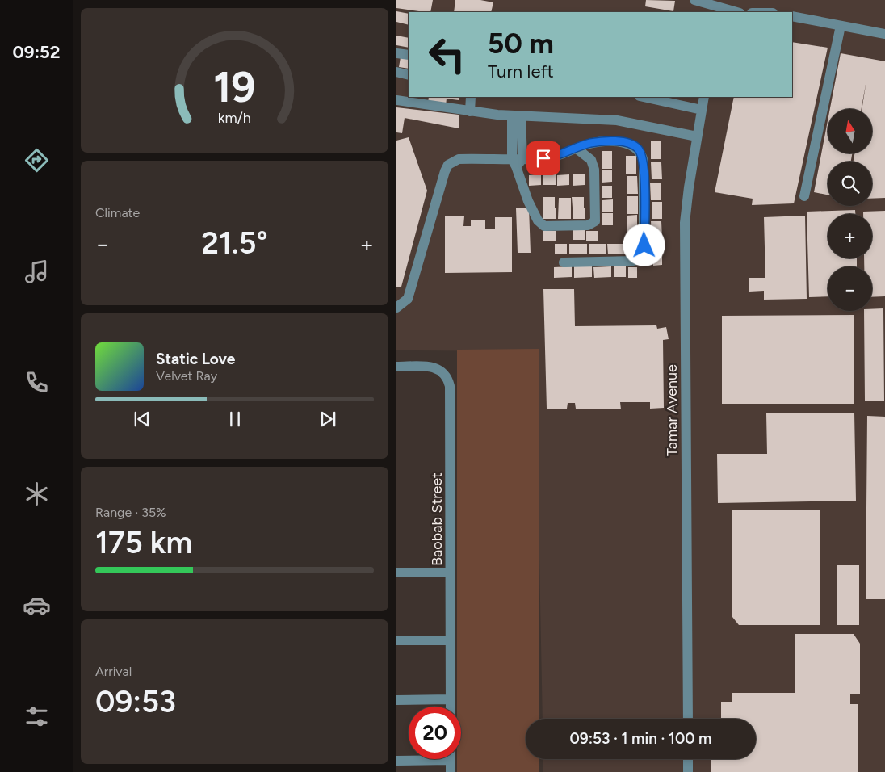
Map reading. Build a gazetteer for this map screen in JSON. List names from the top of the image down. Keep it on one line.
{"streets":{"street":["Tamar Avenue","Baobab Street"]},"north":"top","page":{"tabs":"09:52","turn":["50 m","Turn left"],"map_buttons":["+","−"],"tile":["Climate",["Range · 35%","175 km"],["Arrival","09:53"]],"heat":["−","21.5°","+"],"song":["Static Love","Velvet Ray"],"limit":"20","trip":"09:53 · 1 min · 100 m","gauge":["19","km/h"]}}
